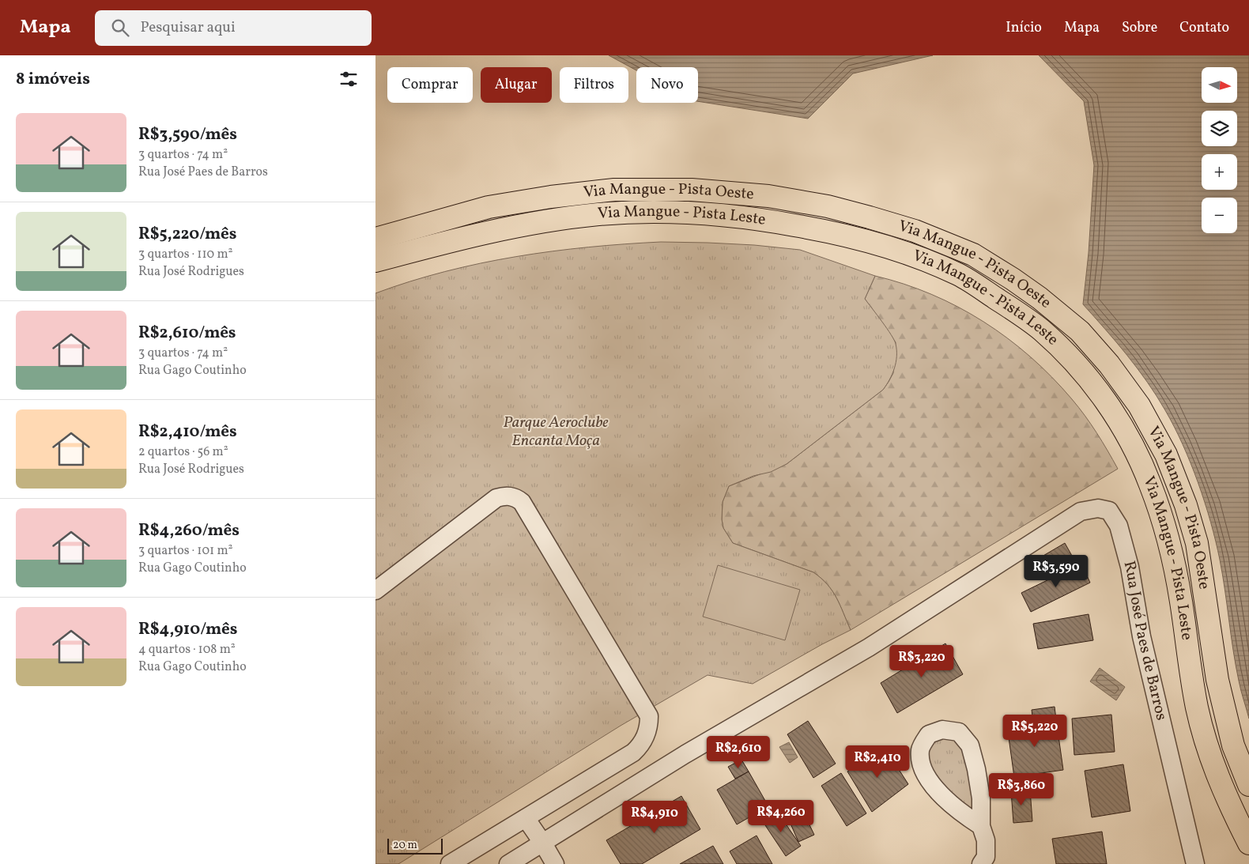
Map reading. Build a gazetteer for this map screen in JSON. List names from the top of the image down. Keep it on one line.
{"streets":{"main road":["Via Mangue - Pista Oeste","Via Mangue - Pista Leste"],"street":["Rua José Paes de Barros"]},"parks":["Parque Aeroclube Encanta Moça"],"scale_bar":"20 m","north":"right","page":{"header":"Mapa","search":"Pesquisar aqui","nav":["Início","Mapa","Sobre","Contato"],"heading":"8 imóveis","map_buttons":["+","−"],"chip":["Comprar","Alugar","Filtros","Novo"],"list":[{"name":"R$3,590/mês","note":"3 quartos · 74 m² · Rua José Paes de Barros"},{"name":"R$5,220/mês","note":"3 quartos · 110 m² · Rua José Rodrigues"},{"name":"R$2,610/mês","note":"3 quartos · 74 m² · Rua Gago Coutinho"},{"name":"R$2,410/mês","note":"2 quartos · 56 m² · Rua José Rodrigues"},{"name":"R$4,260/mês","note":"3 quartos · 101 m² · Rua Gago Coutinho"},{"name":"R$4,910/mês","note":"4 quartos · 108 m² · Rua Gago Coutinho"}],"price":["R$3,590","R$3,220","R$5,220","R$2,610","R$2,410","R$3,860","R$4,260","R$4,910"],"scale":"20 m"}}
